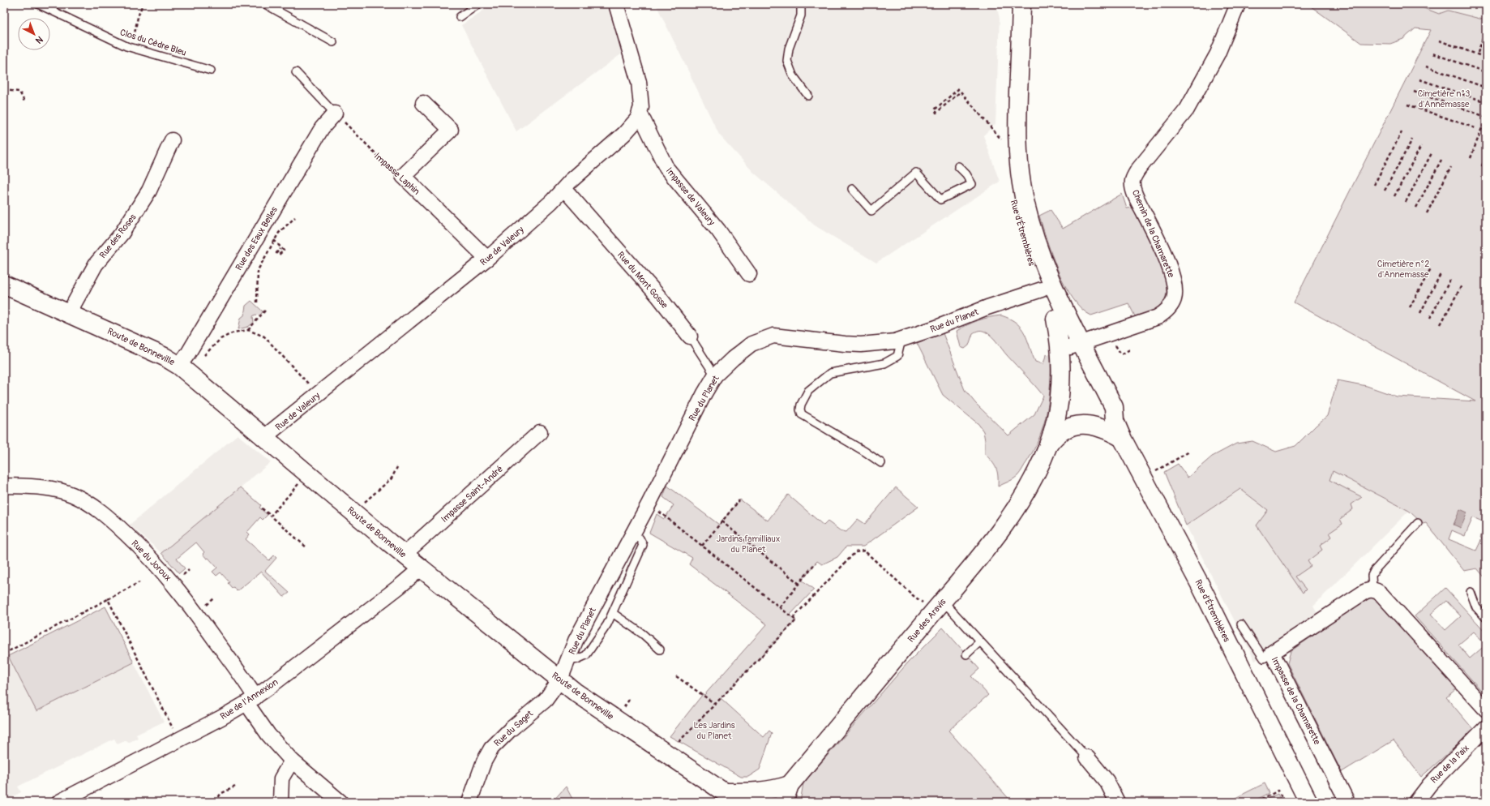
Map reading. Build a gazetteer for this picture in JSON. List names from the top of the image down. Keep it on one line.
{"streets":{"main road":["Rue d'Étrembières","Route de Bonneville","Rue des Aravis"],"street":["Impasse Laphin","Impasse de Valeury","Chemin de la Chamarette","Rue des Roses","Rue des Eaux Belles","Rue de Valeury","Rue du Mont Gosse","Rue du Planet","Impasse Saint-André","Rue du Joroux","Rue de l'Annexion","Impasse de la Chamarette","Rue du Saget","Rue de la Paix"],"lane":["Clos du Cèdre Bleu"]},"crossings":[["Impasse Laphin","Rue des Eaux Belles"],["Impasse Laphin","Rue de Valeury"],["Impasse de Valeury","Rue de Valeury"],["Rue d'Étrembières","Chemin de la Chamarette"],["Rue d'Étrembières","Rue du Planet"],["Rue des Roses","Route de Bonneville"],["Rue des Eaux Belles","Route de Bonneville"],["Rue de Valeury","Rue du Mont Gosse"],["Rue de Valeury","Route de Bonneville"],["Rue du Mont Gosse","Rue du Planet"],["Rue du Planet","Route de Bonneville"],["Rue du Planet","Rue du Saget"],["Route de Bonneville","Impasse Saint-André"],["Route de Bonneville","Rue de l'Annexion"],["Route de Bonneville","Rue du Saget"],["Rue du Joroux","Rue de l'Annexion"]],"parks":["Cimetière n°3 d'Annemasse","Cimetière n°2 d'Annemasse","Jardins familliaux du Planet","Les Jardins du Planet"],"north":"bottom right"}
